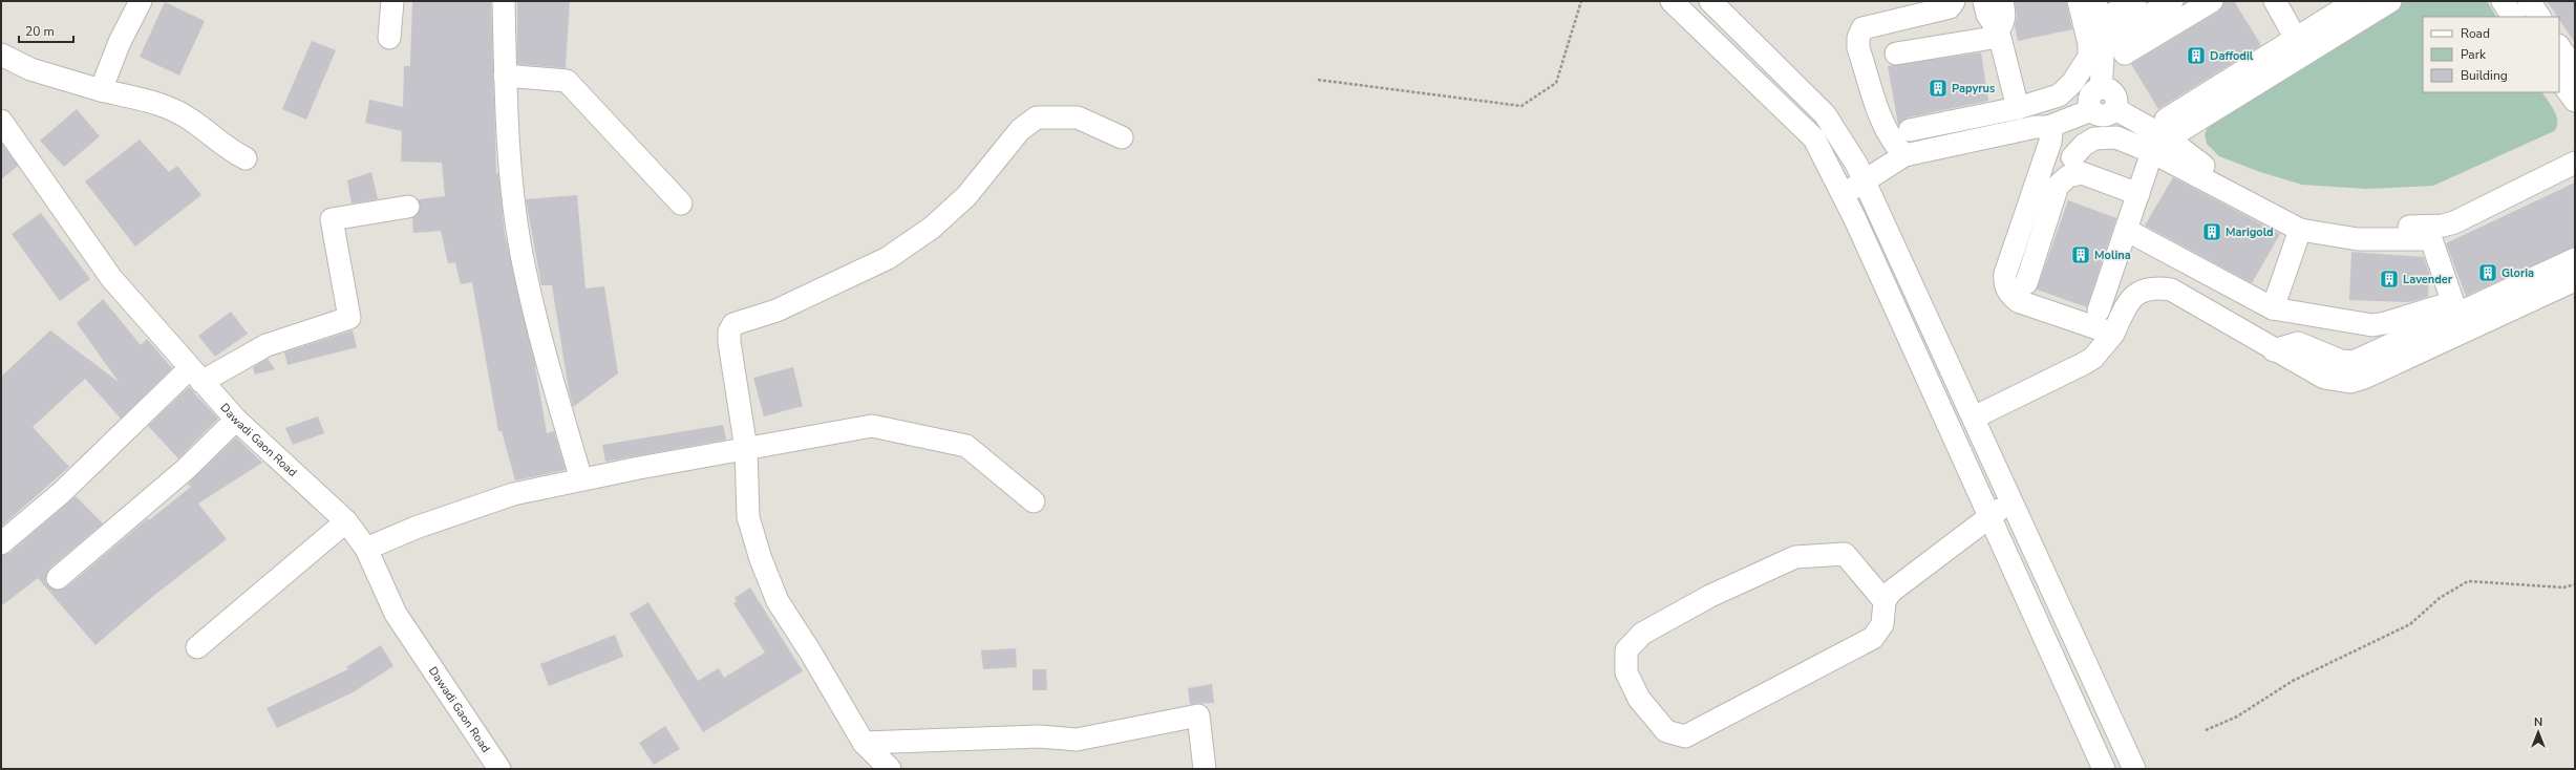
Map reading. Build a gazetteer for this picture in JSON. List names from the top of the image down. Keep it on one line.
{"streets":{"street":["Dawadi Gaon Road"]},"places":{"building":["Daffodil","Papyrus","Marigold","Molina","Gloria","Lavender"]},"legend":["Road","Park","Building"],"scale_bar":"20 m","north":"top"}
